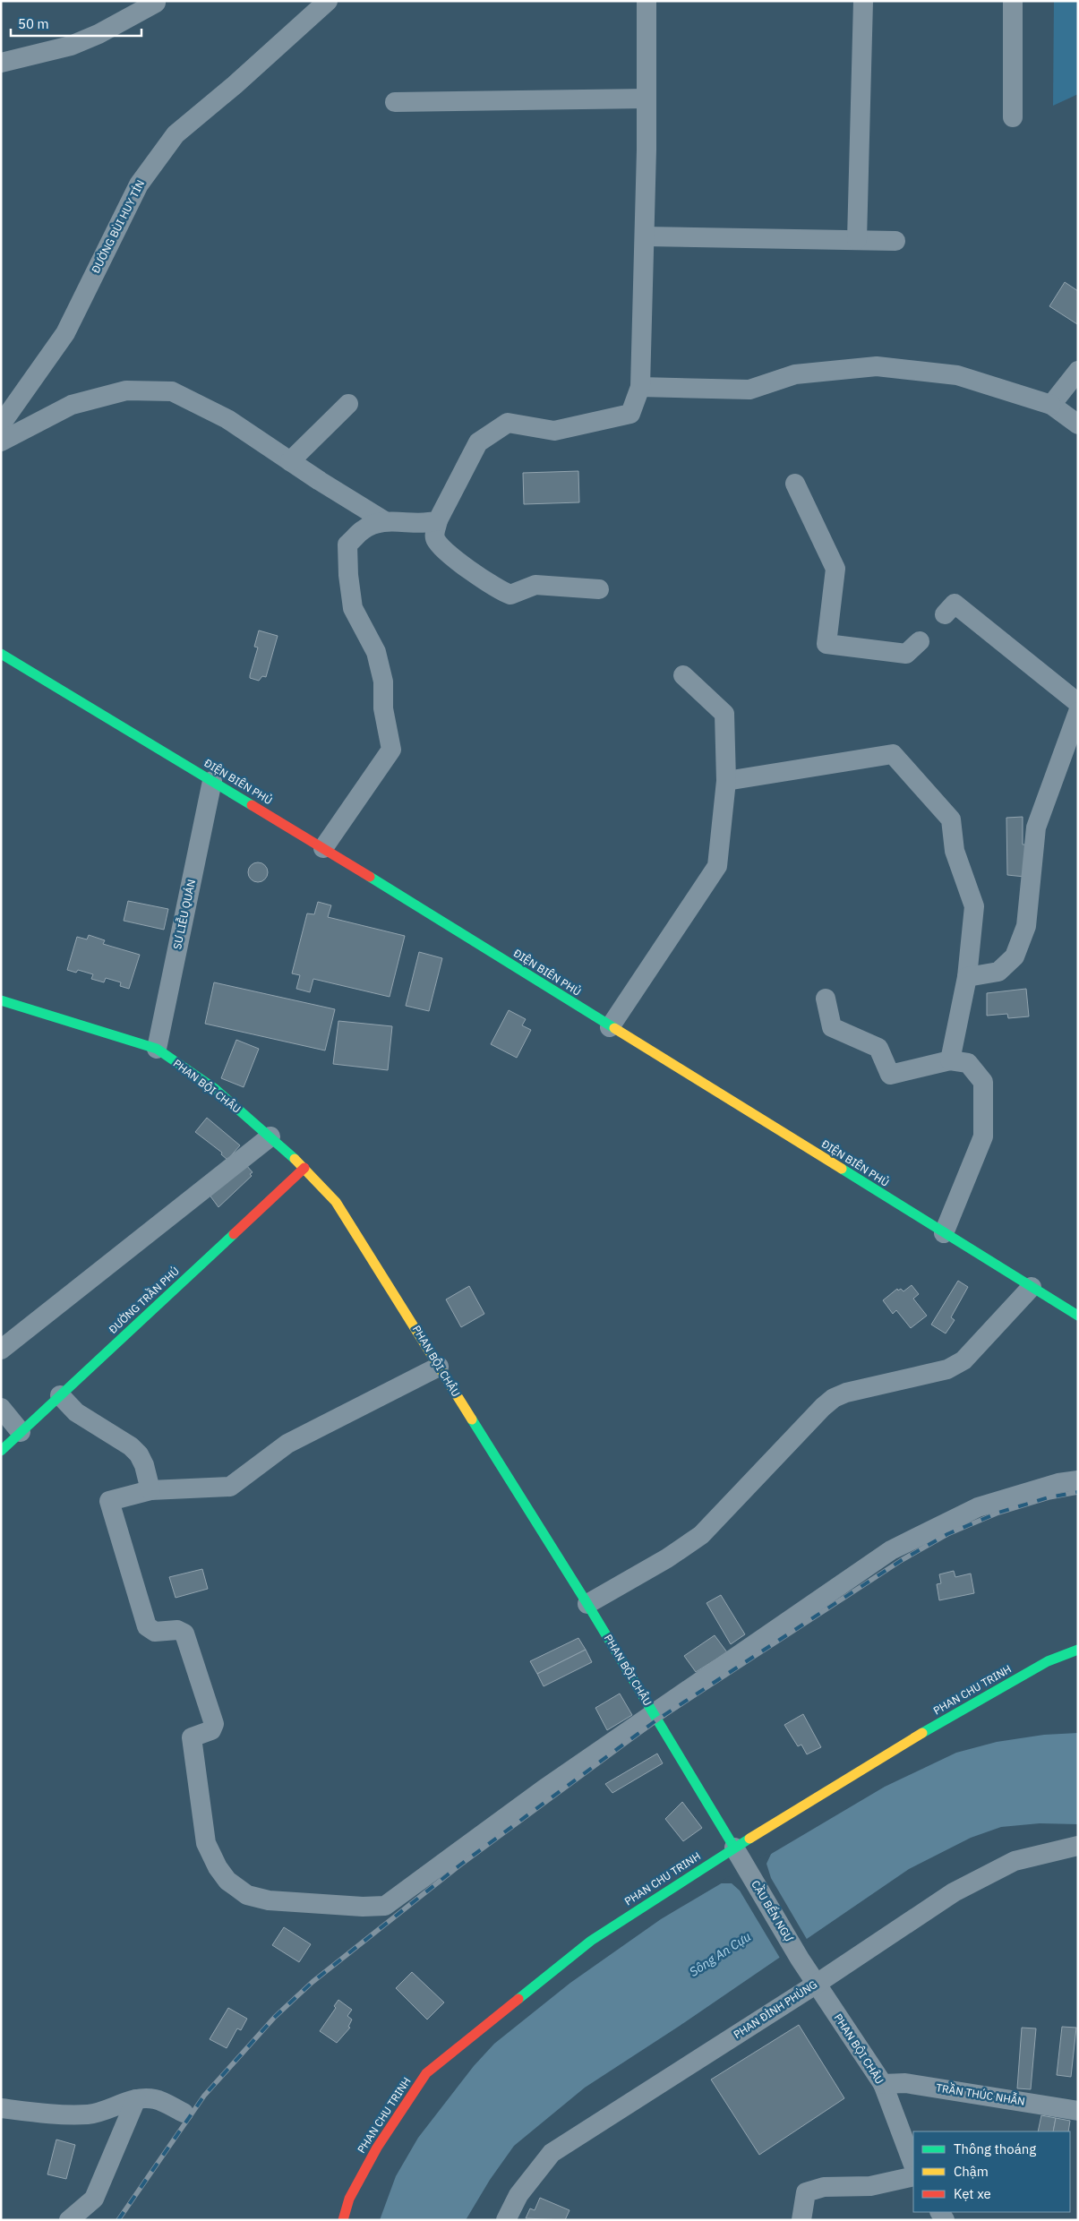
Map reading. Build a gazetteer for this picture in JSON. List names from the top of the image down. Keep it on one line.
{"streets":{"street":["ĐƯỜNG BÙI HUY TÍN","ĐIỆN BIÊN PHỦ","SƯ LIỄU QUÁN","PHAN BỘI CHÂU","ĐƯỜNG TRẦN PHÚ","PHAN CHU TRINH","CẦU BẾN NGỰ","PHAN ĐÌNH PHÙNG","TRẦN THÚC NHẪN"]},"crossings":[["ĐIỆN BIÊN PHỦ","SƯ LIỄU QUÁN"],["SƯ LIỄU QUÁN","PHAN BỘI CHÂU"],["PHAN BỘI CHÂU","ĐƯỜNG TRẦN PHÚ"],["PHAN BỘI CHÂU","PHAN CHU TRINH"],["PHAN BỘI CHÂU","CẦU BẾN NGỰ"],["PHAN BỘI CHÂU","PHAN ĐÌNH PHÙNG"],["PHAN BỘI CHÂU","TRẦN THÚC NHẪN"],["PHAN CHU TRINH","CẦU BẾN NGỰ"],["CẦU BẾN NGỰ","PHAN ĐÌNH PHÙNG"]],"water":["Sông An Cựu"],"legend":["Thông thoáng","Chậm","Kẹt xe"],"scale_bar":"50 m"}
